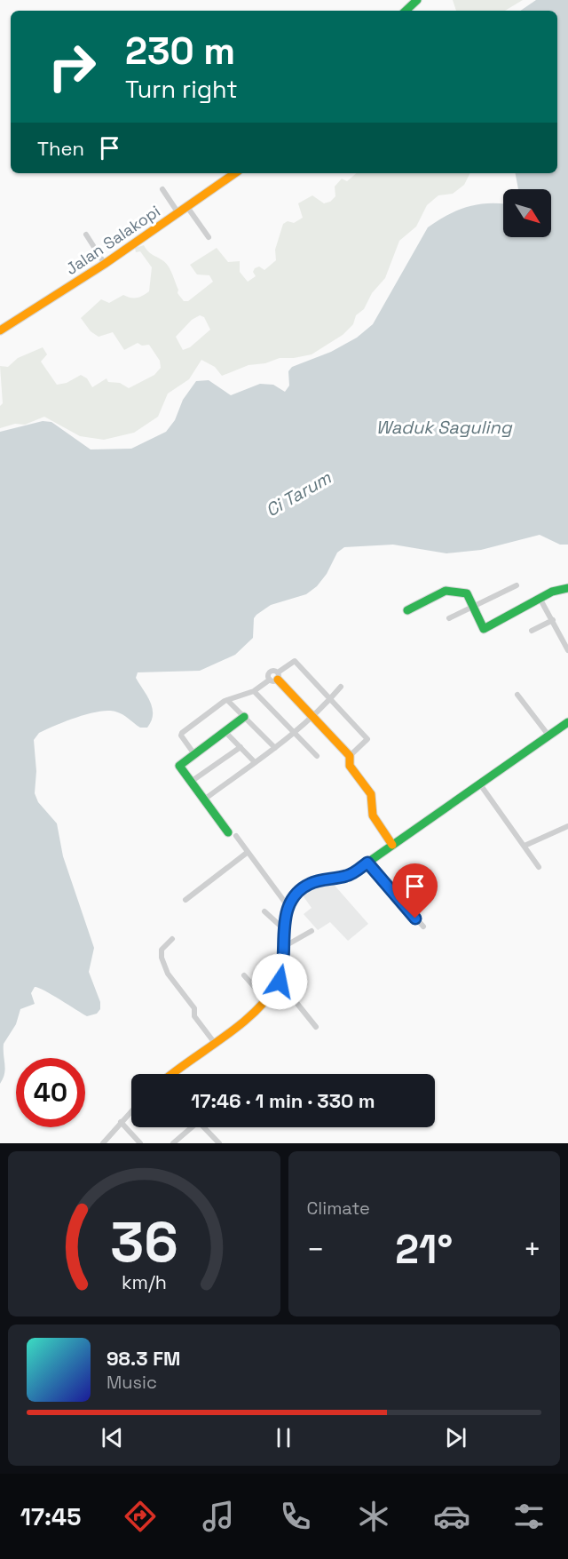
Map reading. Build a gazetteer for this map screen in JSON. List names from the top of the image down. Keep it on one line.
{"streets":{"street":["Jalan Salakopi"]},"water":["Waduk Saguling","Ci Tarum"],"north":"bottom right","page":{"turn":["230 m","Turn right"],"then":"Then","limit":"40","trip":"17:46 · 1 min · 330 m","tile":"Climate","heat":["−","21°","+"],"song":["98.3 FM","Music"],"tabs":"17:45","gauge":["36","km/h"]}}
